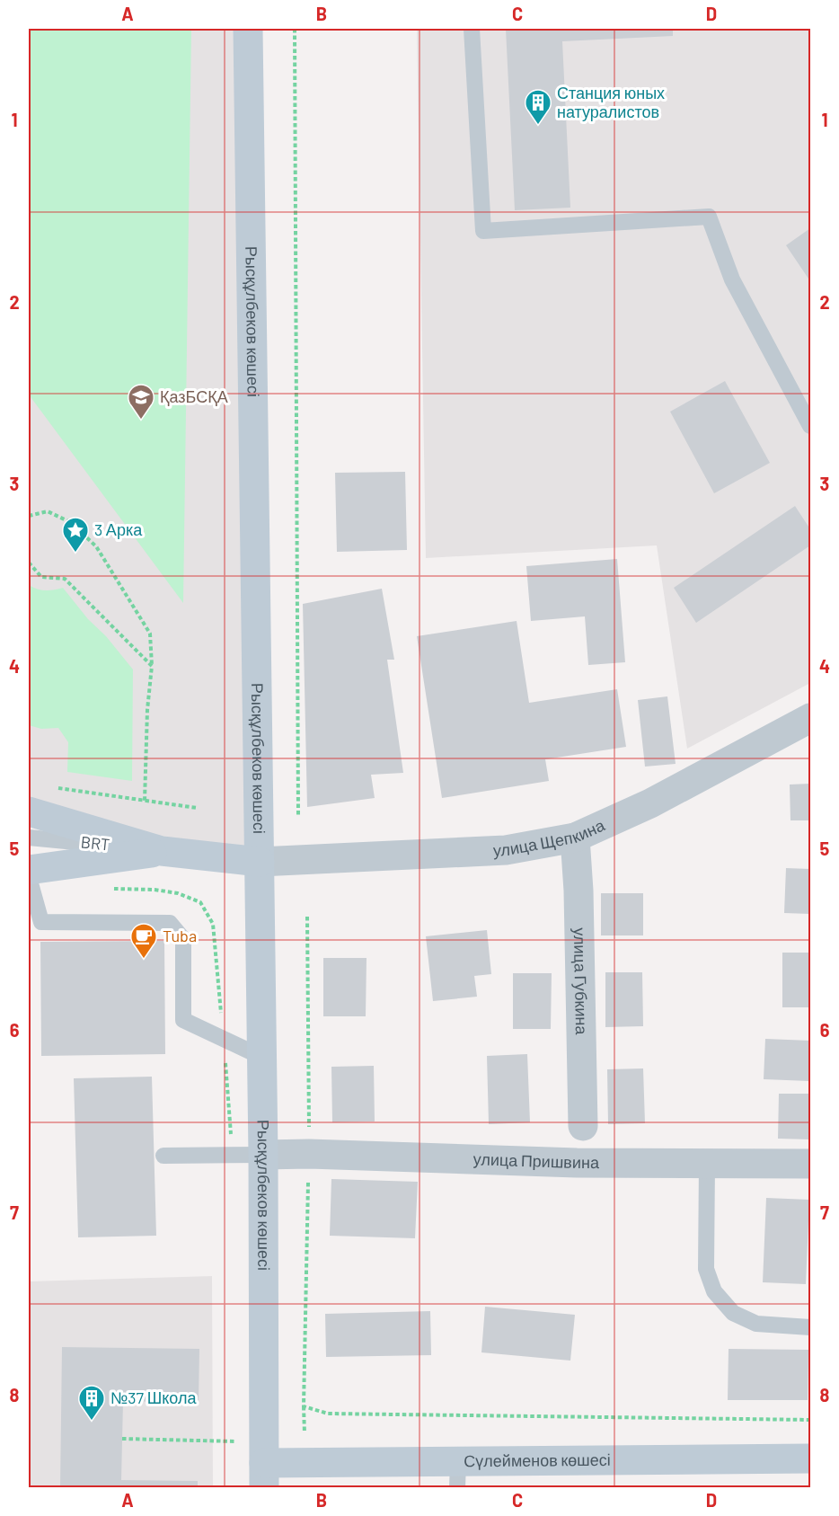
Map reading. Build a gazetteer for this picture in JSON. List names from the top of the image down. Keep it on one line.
{"streets":{"street":["Рысқұлбеков көшесі","улица Щепкина","улица Губкина","улица Пришвина","Сүлейменов көшесі"],"lane":["BRT"]},"crossings":[["Рысқұлбеков көшесі","улица Щепкина"],["Рысқұлбеков көшесі","улица Пришвина"],["Рысқұлбеков көшесі","Сүлейменов көшесі"],["улица Щепкина","улица Губкина"]],"places":{"building":["Станция юных натуралистов","№37 Школа"],"school or university":["ҚазБСҚА"],"place":["3 Арка"],"cafe":["Tuba"]},"grid":{"columns":["A","B","C","D"],"rows":["1","2","3","4","5","6","7","8"]}}
